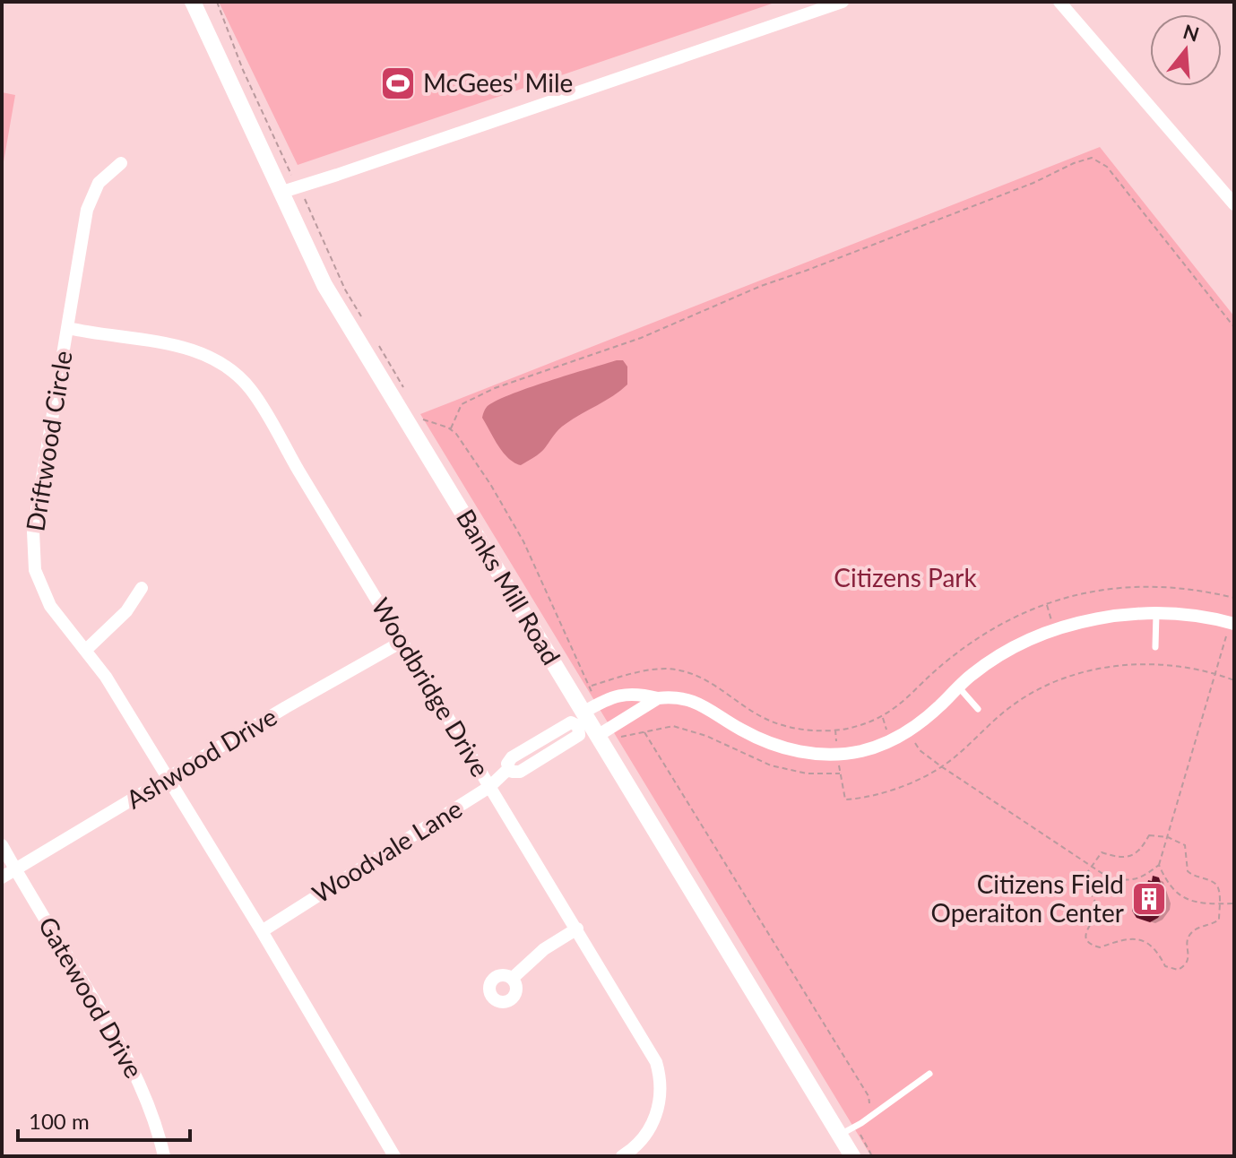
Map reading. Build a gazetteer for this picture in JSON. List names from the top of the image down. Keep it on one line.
{"streets":{"street":["Driftwood Circle","Banks Mill Road","Woodbridge Drive","Ashwood Drive","Woodvale Lane","Gatewood Drive"]},"crossings":[["Driftwood Circle","Woodbridge Drive"],["Driftwood Circle","Ashwood Drive"],["Banks Mill Road","Woodvale Lane"],["Woodbridge Drive","Ashwood Drive"],["Woodbridge Drive","Woodvale Lane"],["Ashwood Drive","Gatewood Drive"]],"parks":["Citizens Park"],"places":{"sports":["McGees' Mile"],"building":["Citizens Field Operaiton Center"]},"scale_bar":"100 m","north":"top"}
